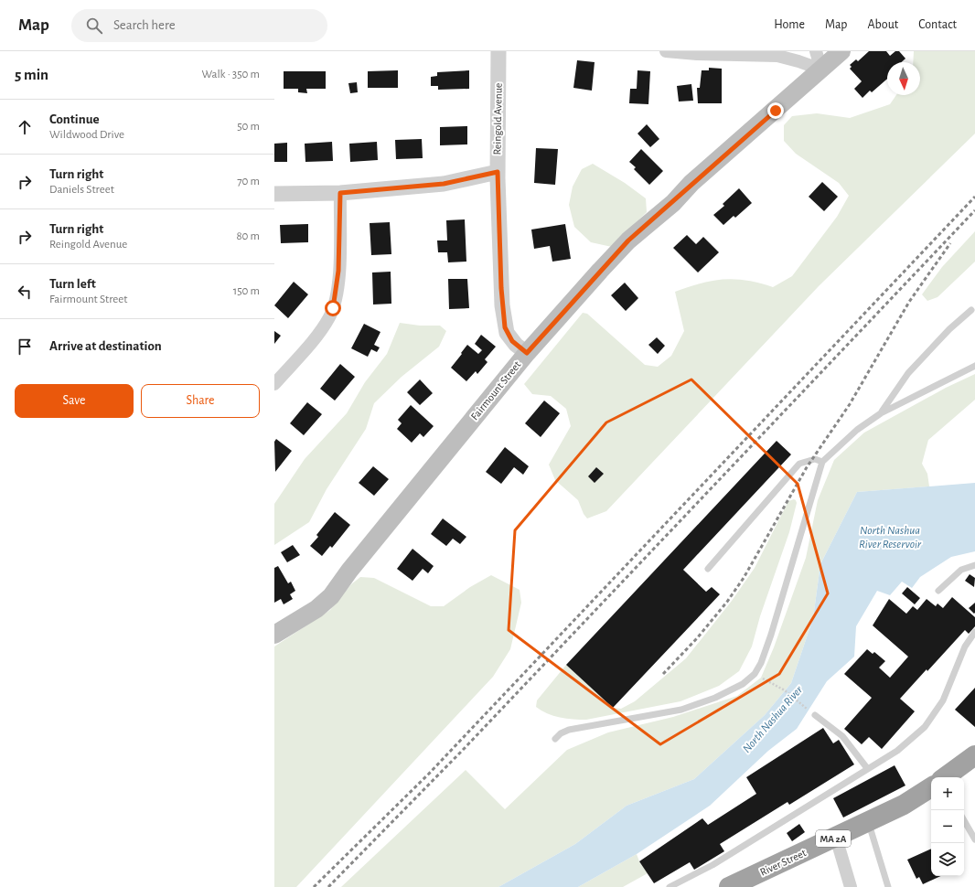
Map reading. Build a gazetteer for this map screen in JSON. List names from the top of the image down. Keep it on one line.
{"streets":{"highway":["MA 2A","River Street"],"main road":["Fairmount Street"],"street":["Reingold Avenue"]},"crossings":[["Reingold Avenue","Fairmount Street"]],"water":["North Nashua River Reservoir","North Nashua River"],"north":"bottom","page":{"header":"Map","search":"Search here","nav":["Home","Map","About","Contact"],"heading":["5 min","Walk · 350 m"],"list":[["Continue","Wildwood Drive","50 m"],["Turn right","Daniels Street","70 m"],["Turn right","Reingold Avenue","80 m"],["Turn left","Fairmount Street","150 m"],"Arrive at destination"],"buttons":["Save","Share"],"map_buttons":["+","−"]}}
